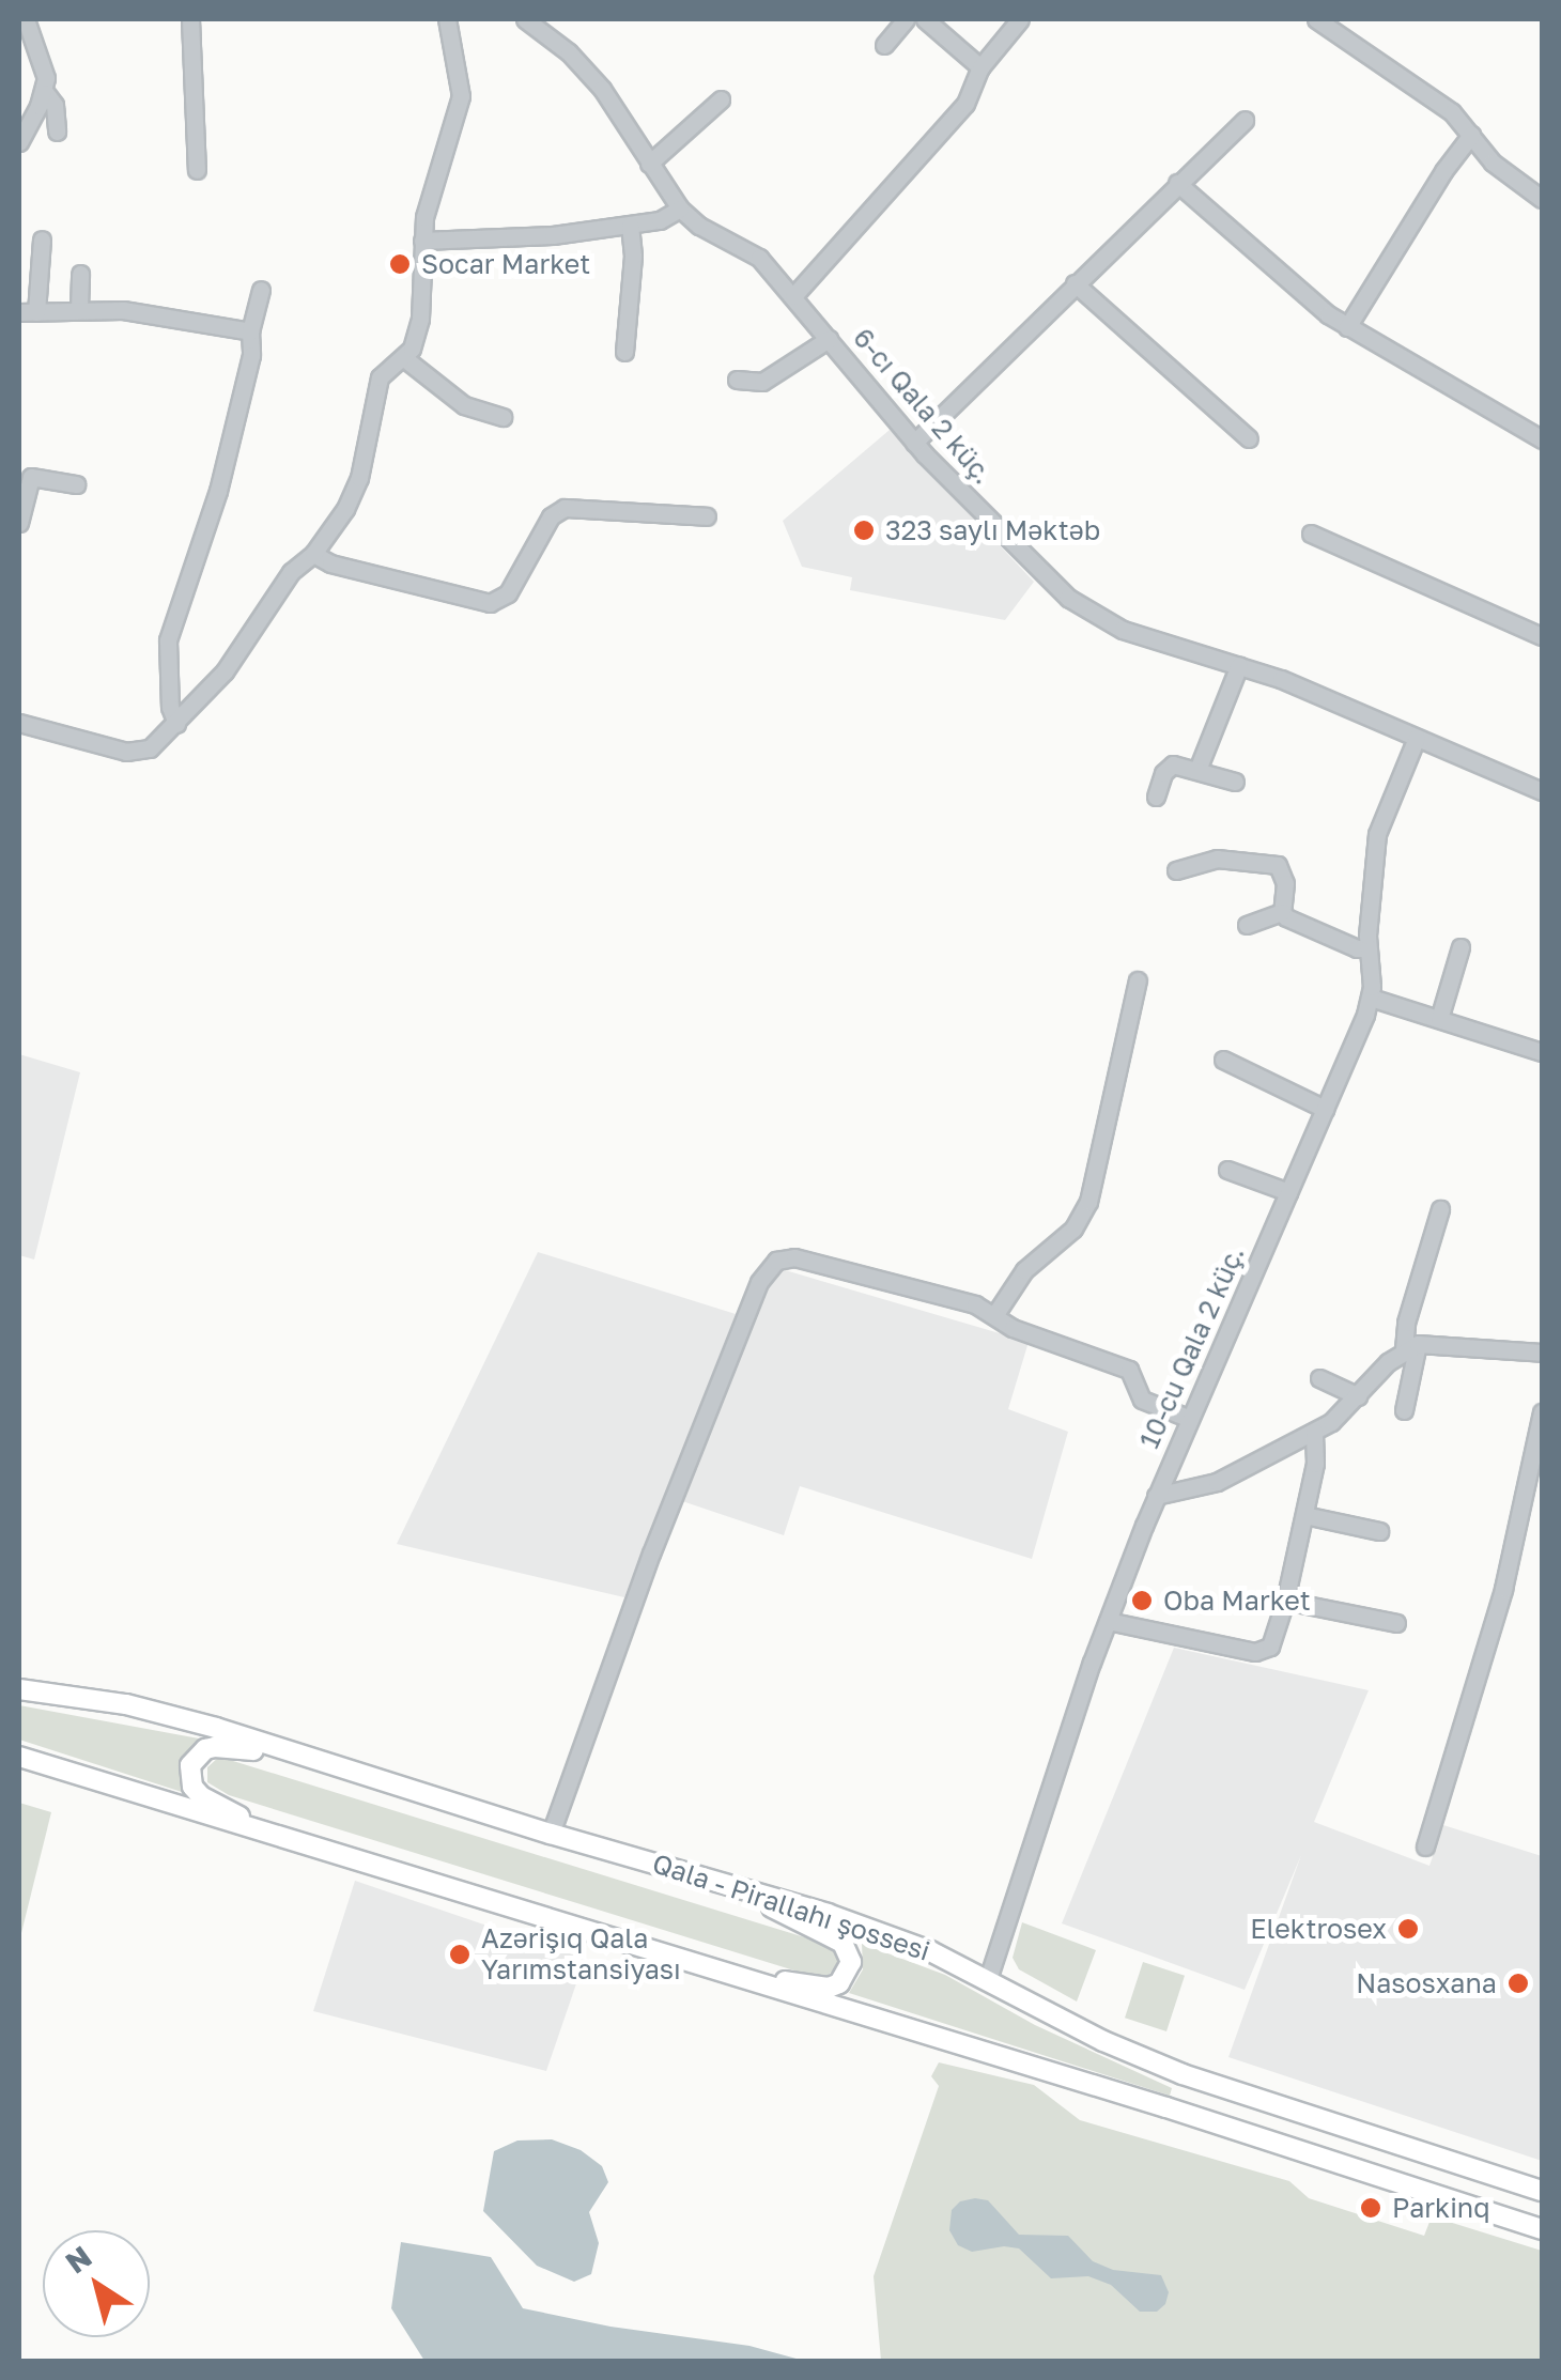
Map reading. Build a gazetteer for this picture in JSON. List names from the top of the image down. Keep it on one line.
{"streets":{"main road":["Qala - Pirallahı şossesi"],"street":["6-cı Qala 2 küç.","10-cu Qala 2 küç."]},"crossings":[["6-cı Qala 2 küç.","10-cu Qala 2 küç."],["10-cu Qala 2 küç.","Qala - Pirallahı şossesi"]],"places":["Socar Market","323 saylı Məktəb","Oba Market","Elektrosex","Azərişıq Qala Yarımstansiyası","Nasosxana","Parkinq"],"north":"top left"}
